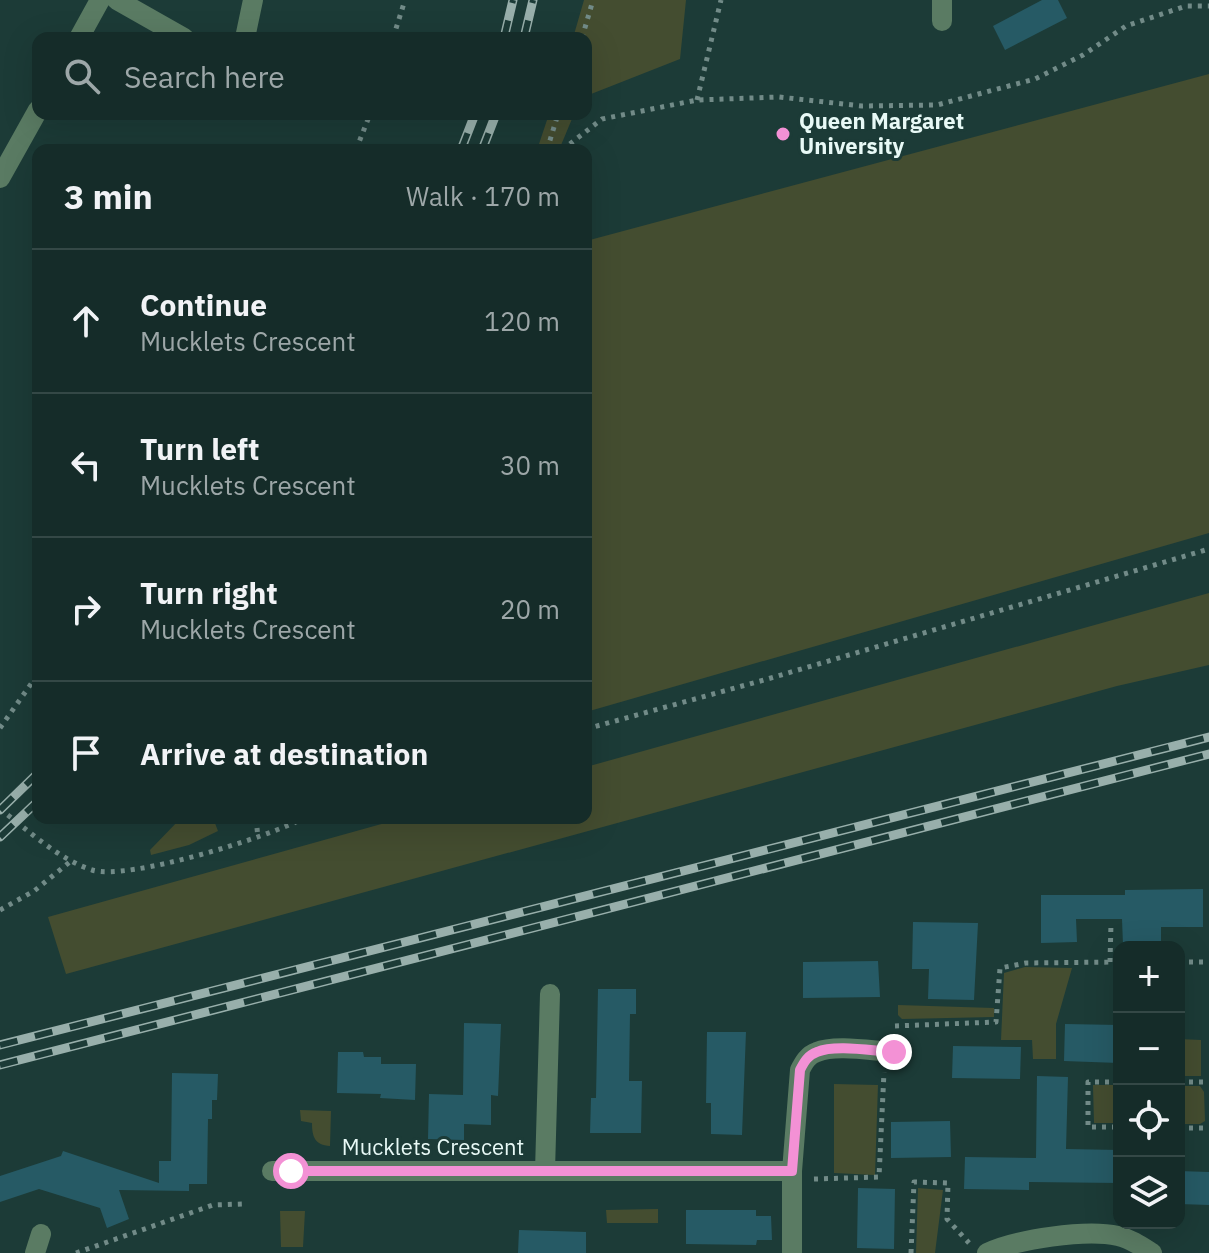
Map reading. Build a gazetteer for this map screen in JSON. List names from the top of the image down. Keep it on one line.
{"streets":{"street":["Mucklets Crescent"]},"places":["Queen Margaret University"],"page":{"search":"Search here","heading":["3 min","Walk · 170 m"],"list":[["Continue","Mucklets Crescent","120 m"],["Turn left","Mucklets Crescent","30 m"],["Turn right","Mucklets Crescent","20 m"],"Arrive at destination"],"map_buttons":["+","−"]}}
